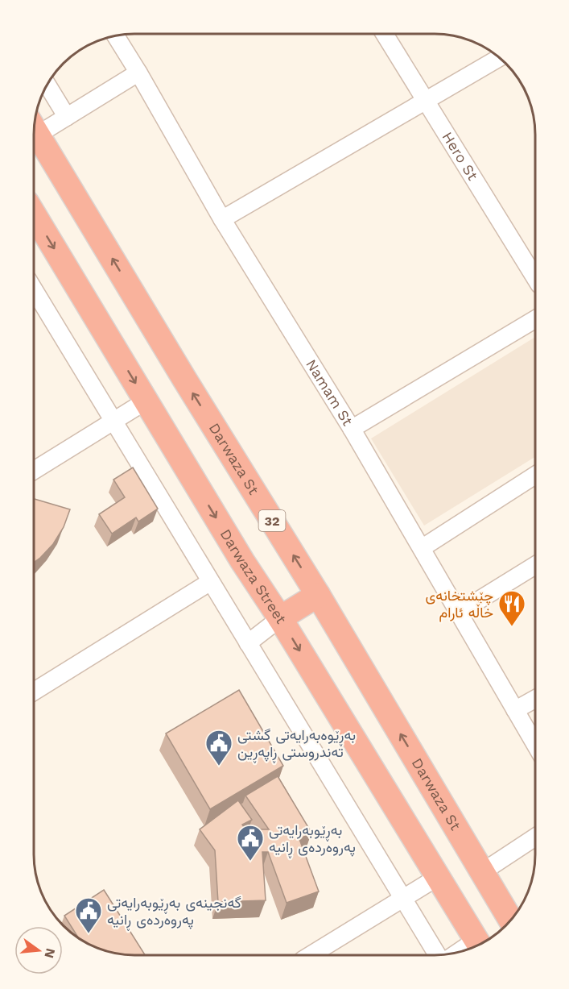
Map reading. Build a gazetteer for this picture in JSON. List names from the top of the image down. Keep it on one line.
{"streets":{"highway":["Darwaza St","32","Darwaza Street"],"street":["Hero St","Namam St"]},"one_way":["Darwaza St","Darwaza Street"],"places":{"restaurant":["چێشتخانەی خاڵە ئارام"],"public building":["بەڕێوەبەرایەتی گشتی تەندروستی ڕاپەڕین","بەڕێوبەرایەتی پەروەردەی ڕانیە","گەنجینەی بەڕێوبەرایەتی پەروەردەی ڕانیە"]},"north":"right"}
